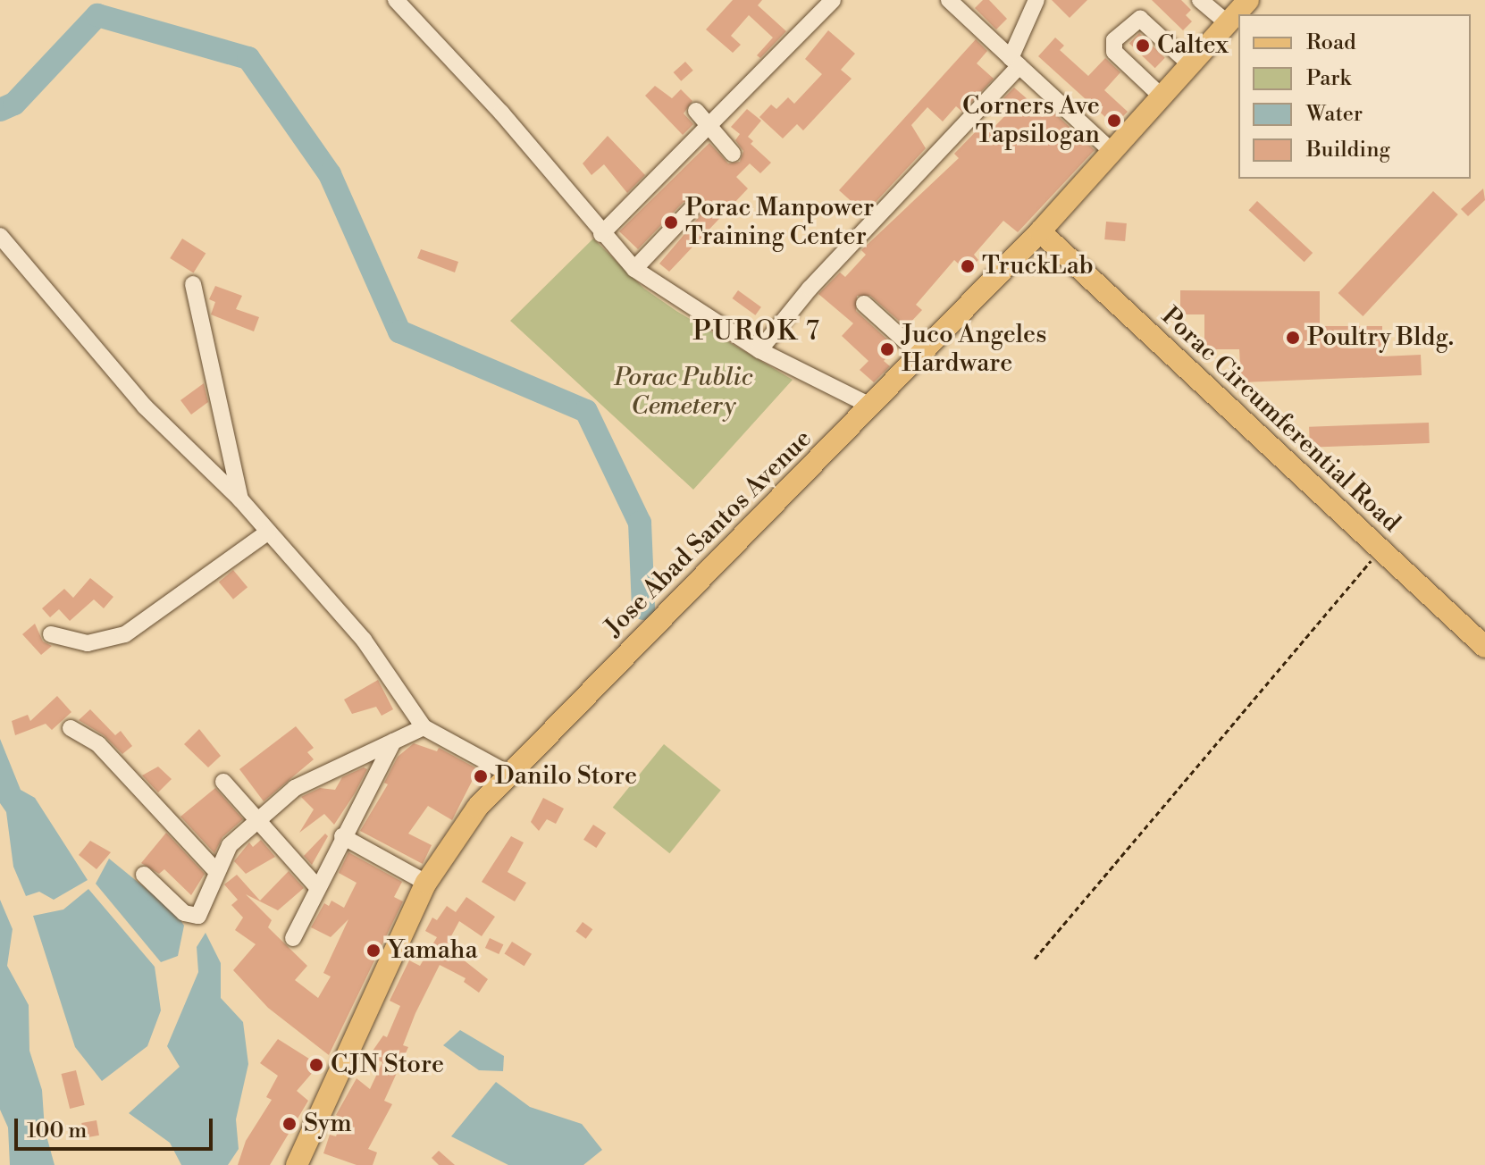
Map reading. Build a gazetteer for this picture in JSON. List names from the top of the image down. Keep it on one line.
{"streets":{"main road":["Porac Circumferential Road","Jose Abad Santos Avenue"]},"crossings":[["Porac Circumferential Road","Jose Abad Santos Avenue"]],"districts":["PUROK 7"],"parks":["Porac Public Cemetery"],"places":["Caltex","Corners Ave Tapsilogan","Porac Manpower Training Center","TruckLab","Poultry Bldg.","Juco Angeles Hardware","Danilo Store","Yamaha","CJN Store","Sym"],"legend":["Road","Park","Water","Building"],"scale_bar":"100 m"}
